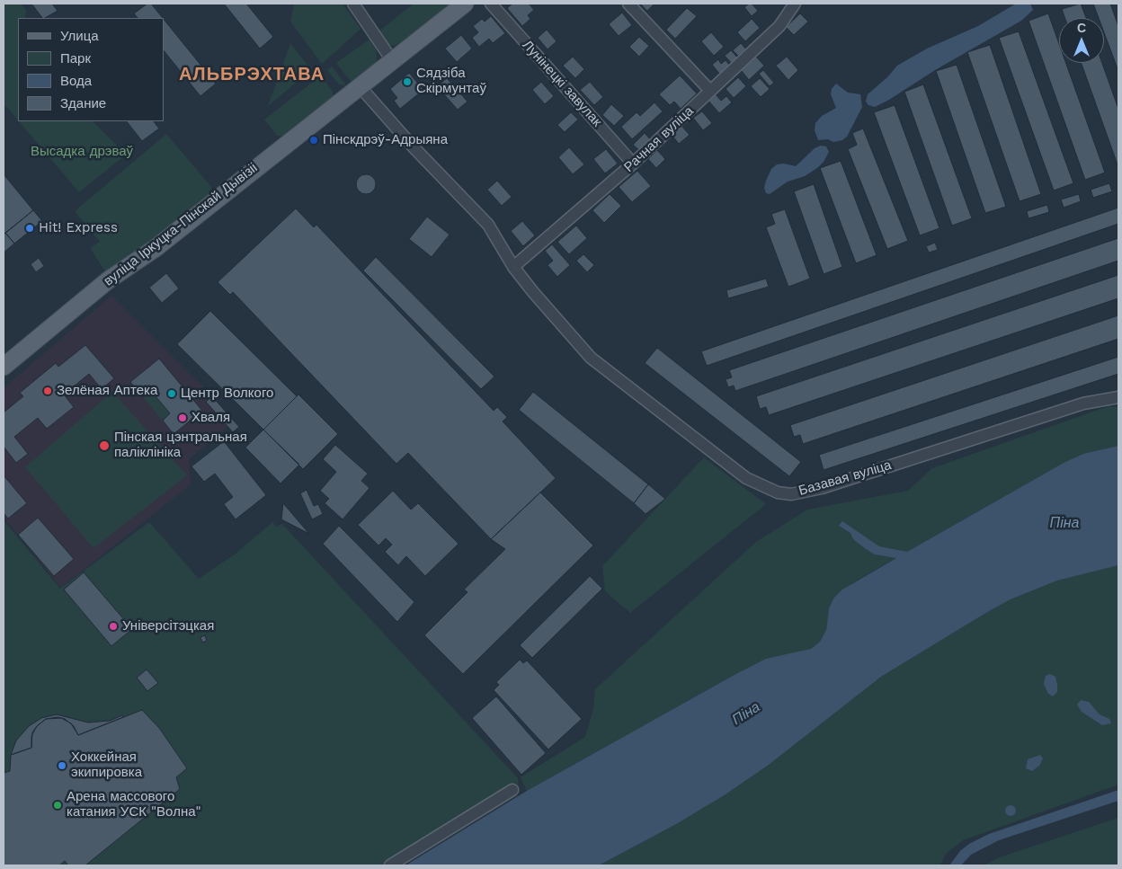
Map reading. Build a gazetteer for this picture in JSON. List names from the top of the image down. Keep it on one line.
{"streets":{"main road":["вуліца Іркуцка-Пінскай Дывізіі"],"street":["Лунінецкі завулак","Рачная вуліца","Базавая вуліца"]},"crossings":[["Лунінецкі завулак","Рачная вуліца"],["Рачная вуліца","Базавая вуліца"]],"districts":["АЛЬБРЭХТАВА"],"water":["Піна"],"parks":["Высадка дрэваў"],"places":["Сядзіба Скірмунтаў","Пінскдрэў-Адрыяна","Hit! Express","Зелёная Аптека","Центр Волкого","Хваля","Пінская цэнтральная паліклініка","Універсітэцкая","Хоккейная экипировка","Арена массового катания УСК \"Волна\""],"legend":["Улица","Парк","Вода","Здание"],"north":"top"}
